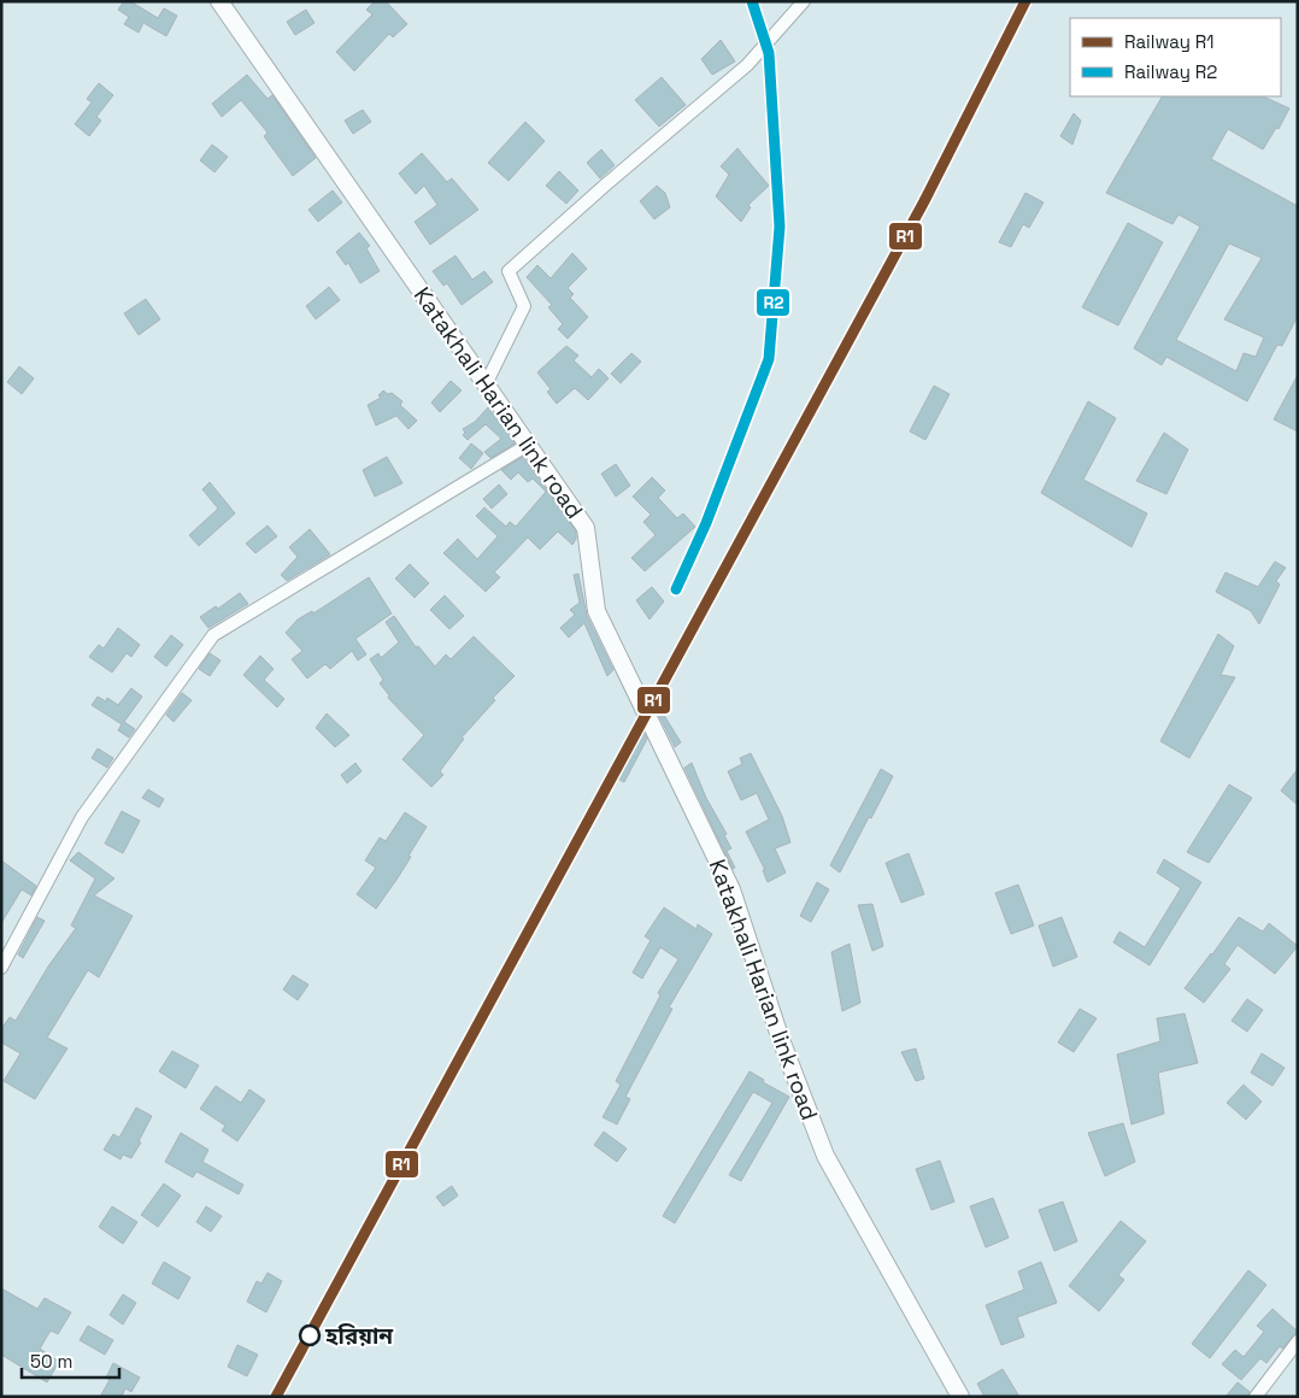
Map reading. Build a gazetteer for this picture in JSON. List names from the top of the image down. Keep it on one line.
{"streets":{"street":["Katakhali Harian link road"]},"places":["হরিয়ান"],"lines":["rail line R1","rail line R2"],"legend":["Railway R1","Railway R2"],"scale_bar":"50 m"}
